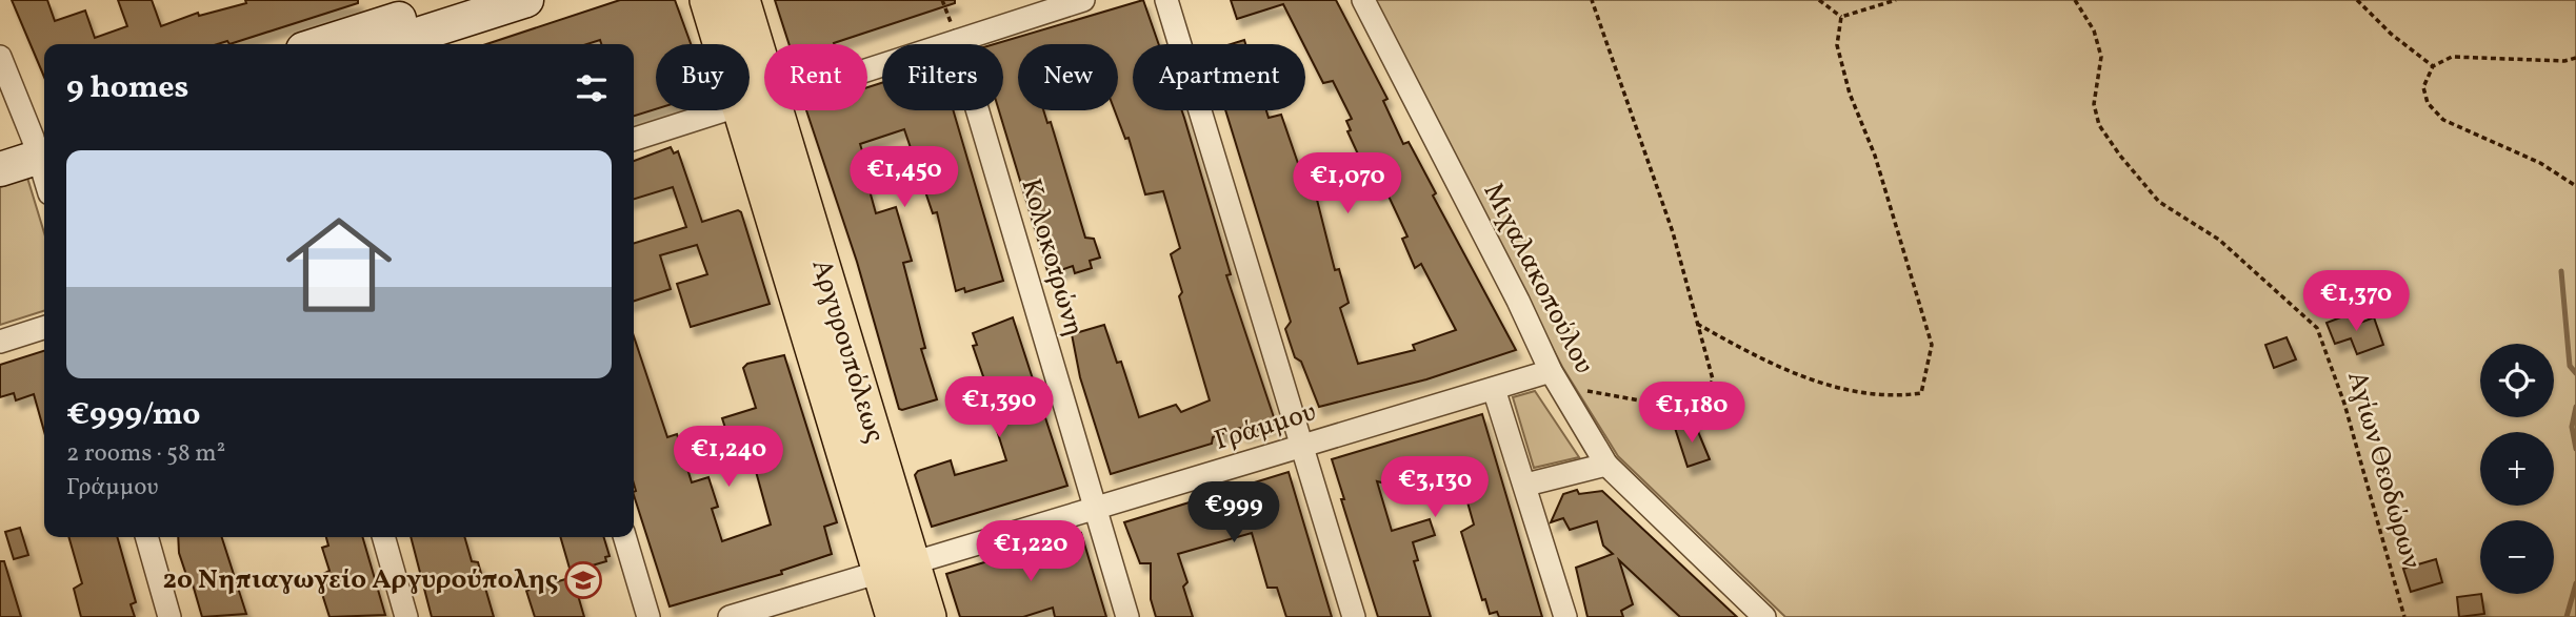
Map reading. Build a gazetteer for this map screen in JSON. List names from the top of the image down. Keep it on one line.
{"streets":{"main road":["Αργυρουπόλεως"],"street":["Κολοκοτρώνη","Μιχαλακοπούλου","Γράμμου"],"path":["Αγίων Θεοδώρων"]},"crossings":[["Κολοκοτρώνη","Γράμμου"],["Μιχαλακοπούλου","Γράμμου"],["Αργυρουπόλεως","Γράμμου"]],"places":{"school or university":["2ο Νηπιαγωγείο Αργυρούπολης"]},"page":{"chip":["Buy","Rent","Filters","New","Apartment"],"heading":"9 homes","list":[{"name":"€999/mo","note":"2 rooms · 58 m² · Γράμμου"}],"price":["€1,450","€1,070","€1,370","€1,390","€1,180","€1,240","€3,130","€999","€1,220"],"map_buttons":["+","−"]}}
